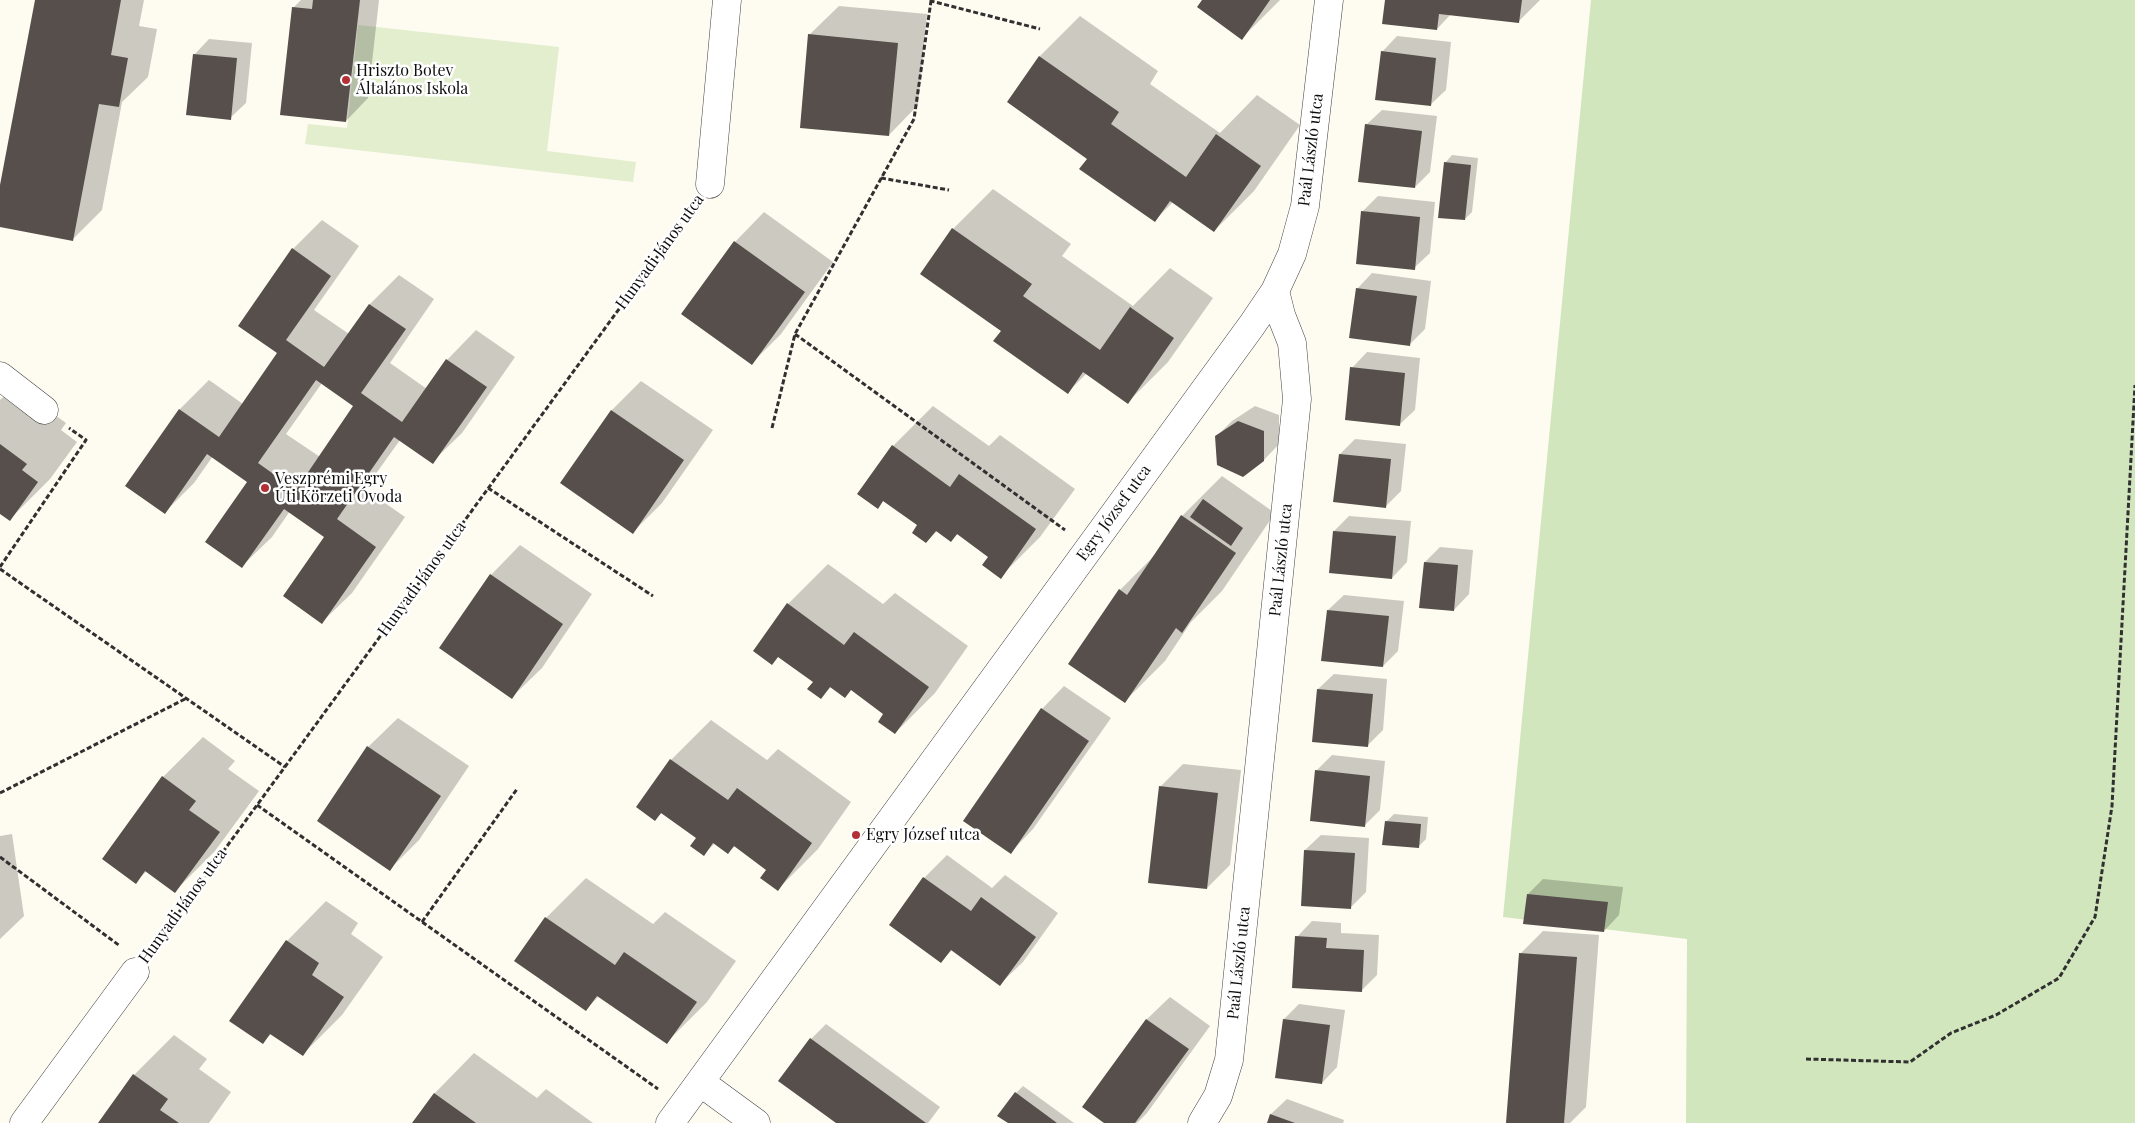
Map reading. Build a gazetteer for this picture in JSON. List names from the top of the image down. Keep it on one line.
{"streets":{"street":["Paál László utca","Hunyadi János utca","Egry József utca"]},"crossings":[["Paál László utca","Egry József utca"]],"places":["Hriszto Botev Általános Iskola","Veszprémi Egry Úti Körzeti Óvoda","Egry József utca"]}
